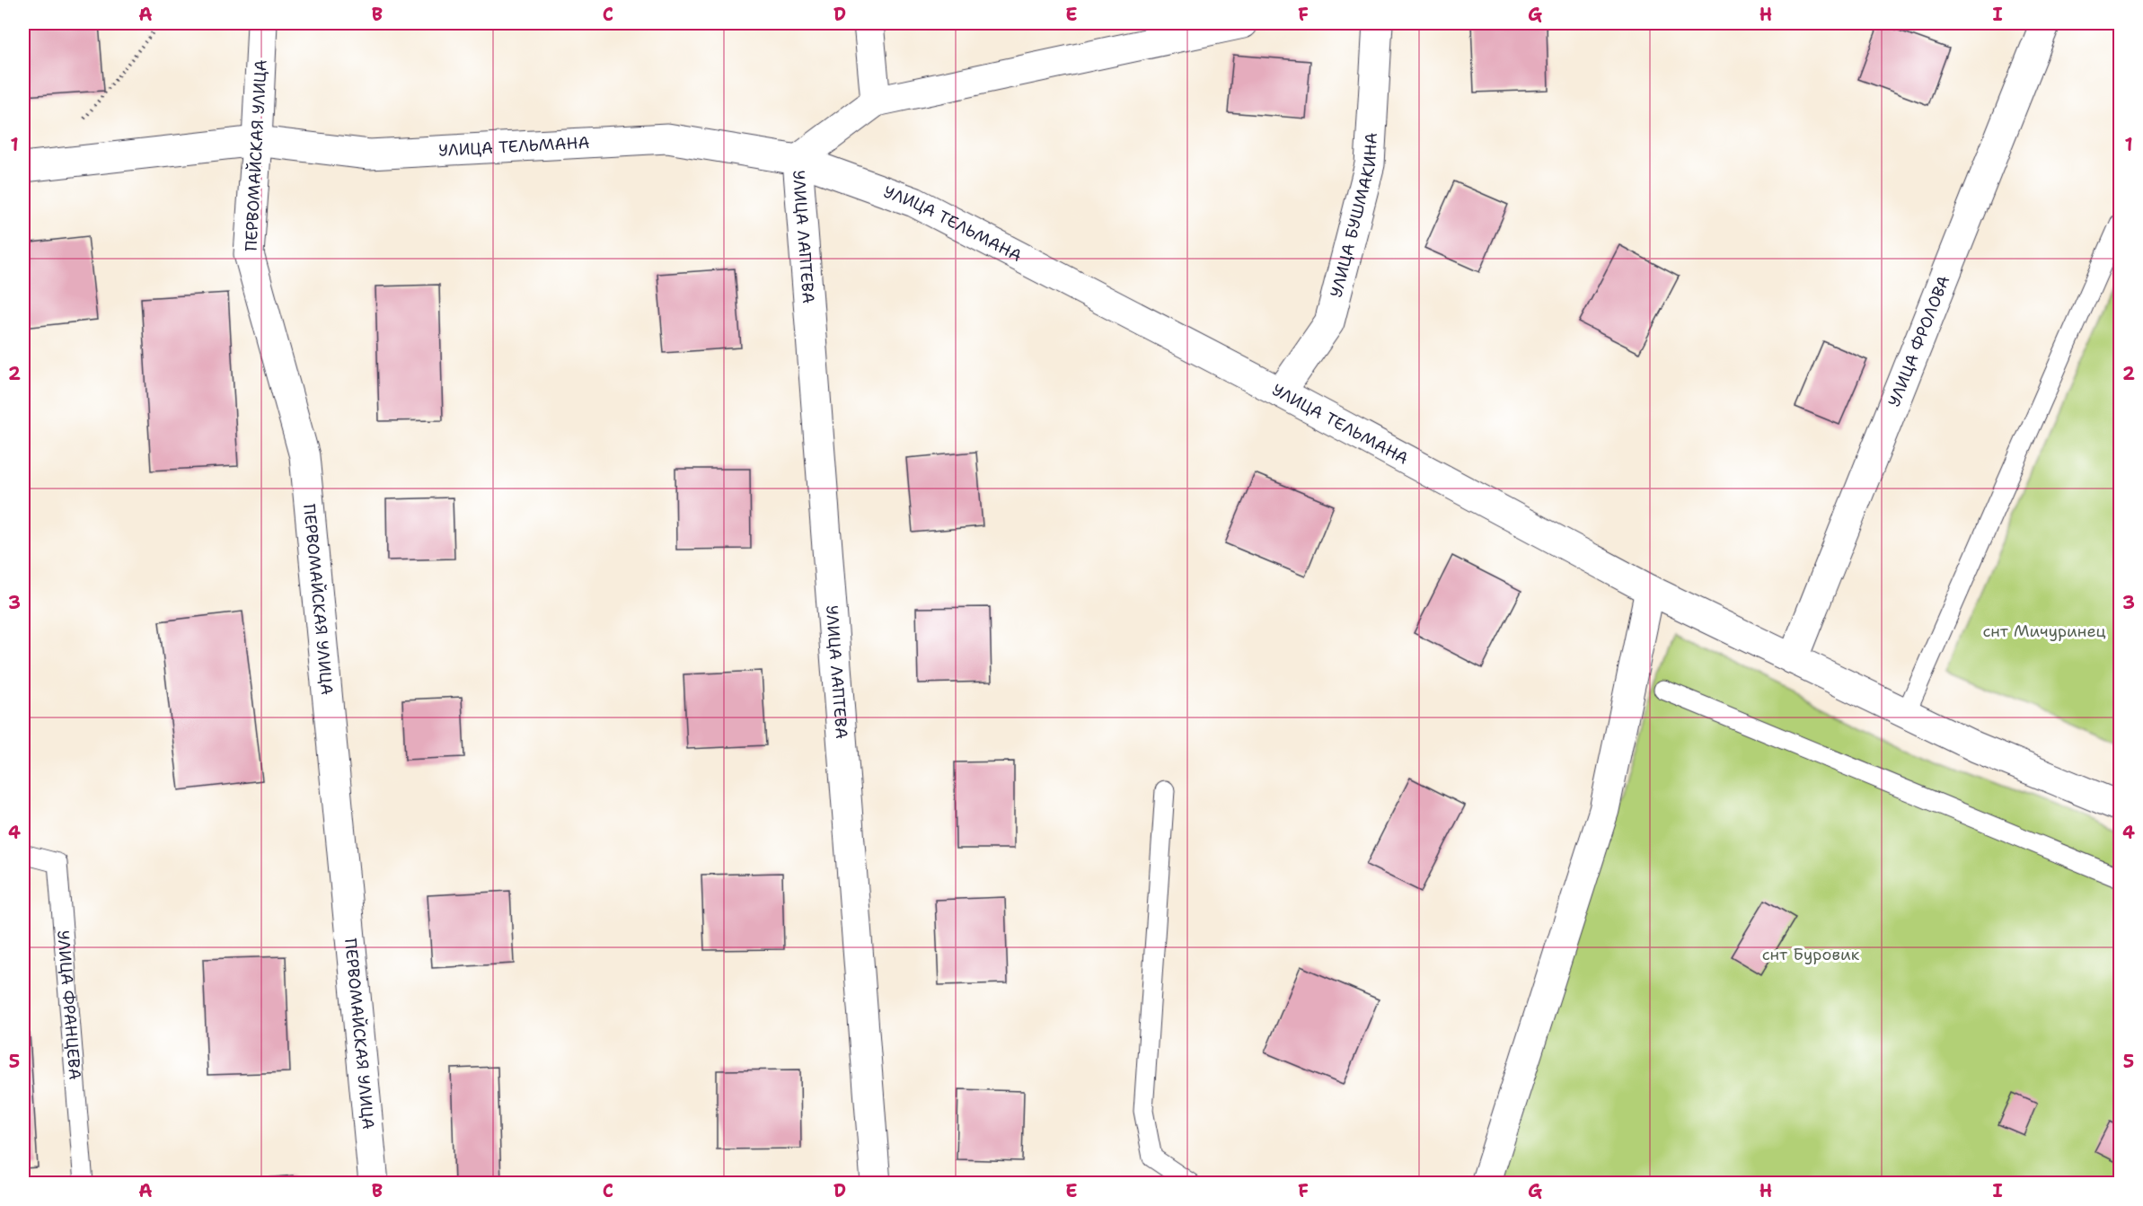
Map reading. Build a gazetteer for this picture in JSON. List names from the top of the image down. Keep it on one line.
{"streets":{"street":["УЛИЦА ТЕЛЬМАНА","ПЕРВОМАЙСКАЯ УЛИЦА","УЛИЦА БУШМАКИНА","УЛИЦА ЛАПТЕВА","УЛИЦА ФРОЛОВА"],"lane":["УЛИЦА ФРАНЦЕВА"]},"crossings":[["УЛИЦА ТЕЛЬМАНА","ПЕРВОМАЙСКАЯ УЛИЦА"],["УЛИЦА ТЕЛЬМАНА","УЛИЦА БУШМАКИНА"],["УЛИЦА ТЕЛЬМАНА","УЛИЦА ЛАПТЕВА"],["УЛИЦА ТЕЛЬМАНА","УЛИЦА ФРОЛОВА"]],"parks":["снт Мичуринец","снт Буровик"],"grid":{"columns":["A","B","C","D","E","F","G","H","I"],"rows":["1","2","3","4","5"]}}
